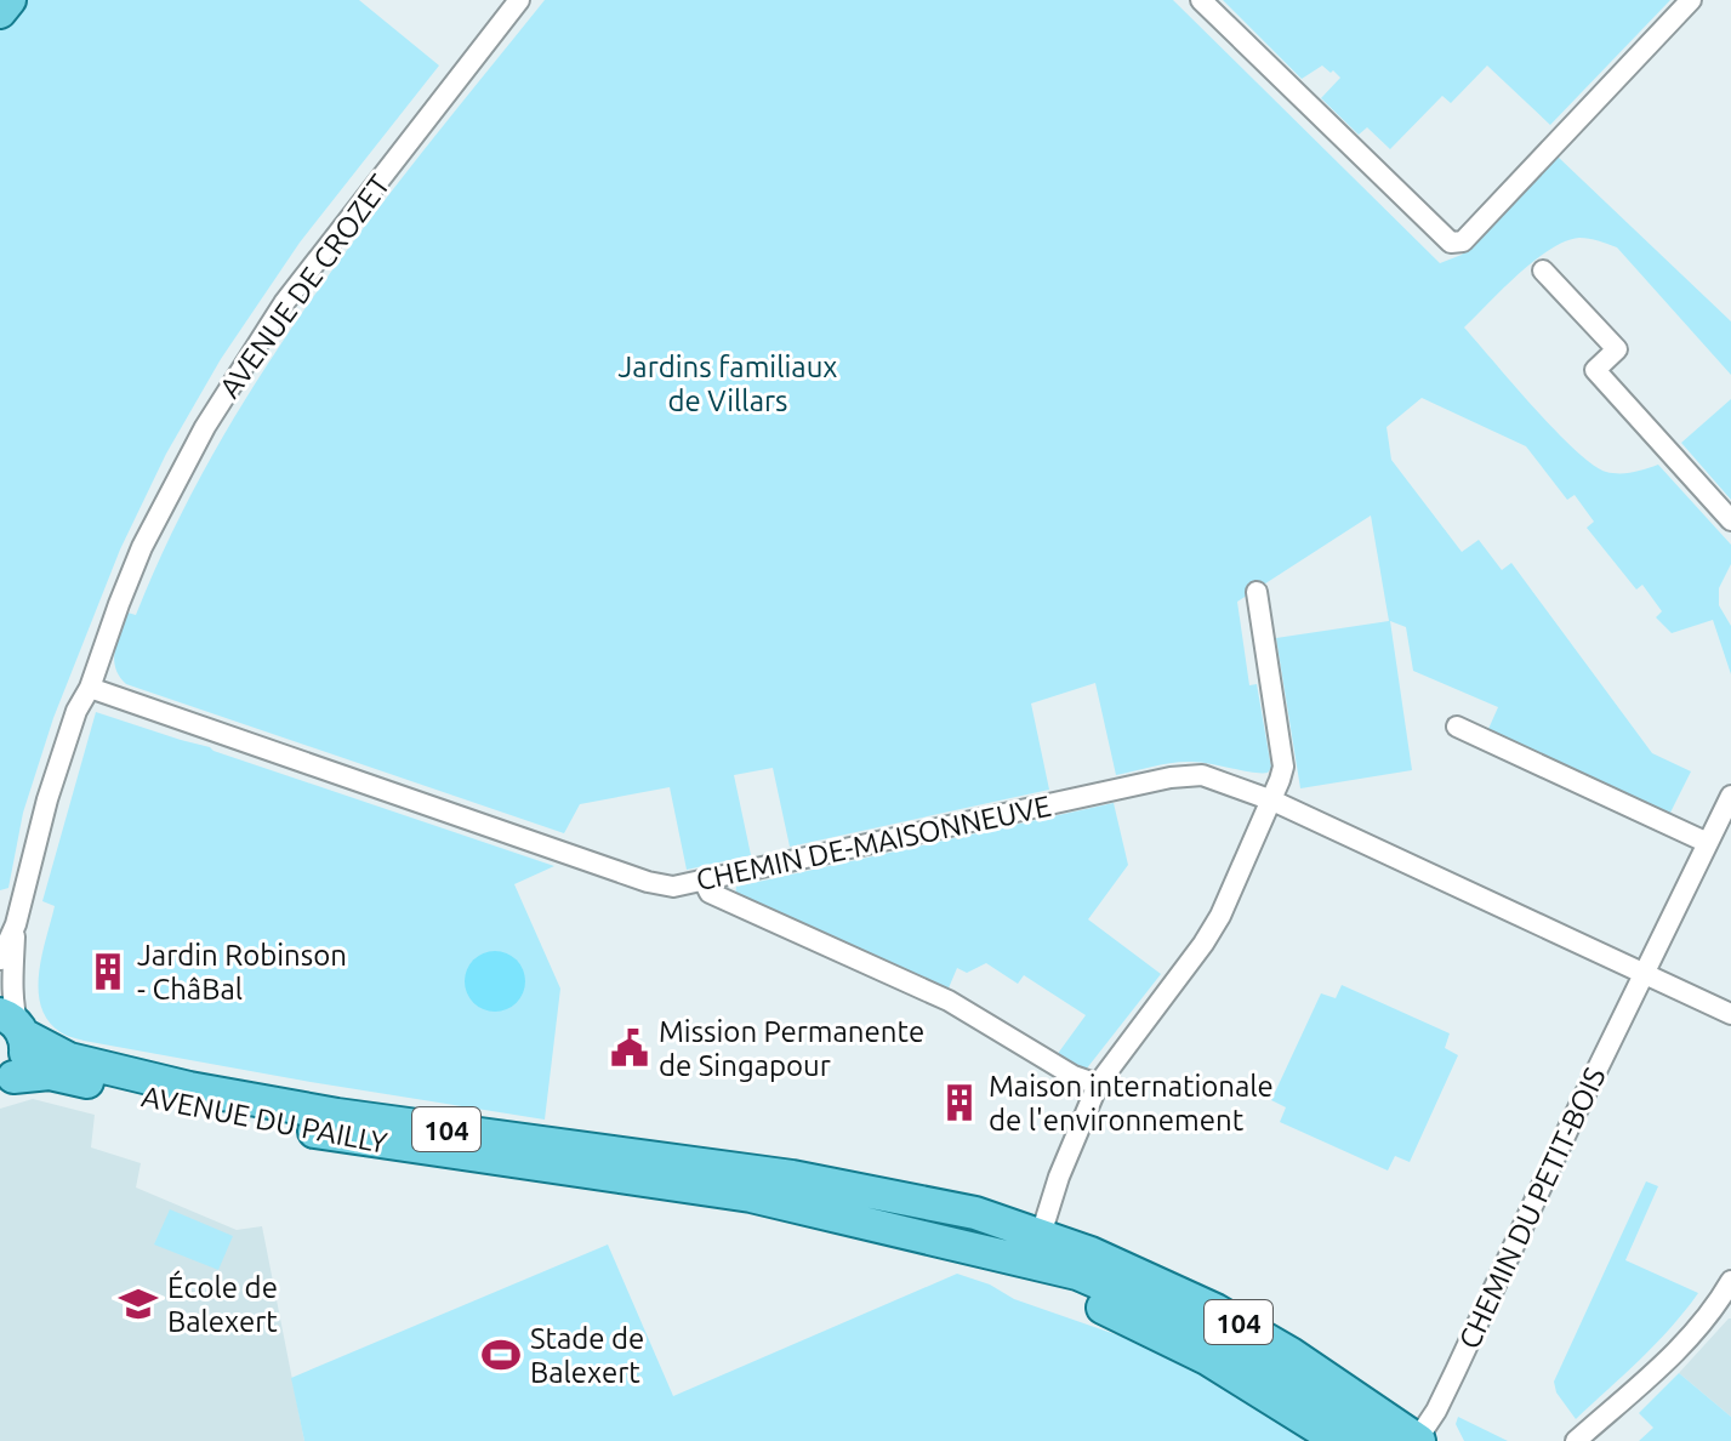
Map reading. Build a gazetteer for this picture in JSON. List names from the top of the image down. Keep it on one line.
{"streets":{"main road":["AVENUE DU PAILLY","104"],"street":["AVENUE DE CROZET","CHEMIN DE-MAISONNEUVE","CHEMIN DU PETIT-BOIS"]},"crossings":[["AVENUE DE CROZET","CHEMIN DE-MAISONNEUVE"],["AVENUE DE CROZET","AVENUE DU PAILLY"],["CHEMIN DE-MAISONNEUVE","CHEMIN DU PETIT-BOIS"],["AVENUE DU PAILLY","104"],["AVENUE DU PAILLY","CHEMIN DU PETIT-BOIS"]],"parks":["Jardins familiaux de Villars"],"places":{"building":["Jardin Robinson - ChâBal","Maison internationale de l'environnement"],"public building":["Mission Permanente de Singapour"],"school or university":["École de Balexert"],"sports":["Stade de Balexert"]}}
